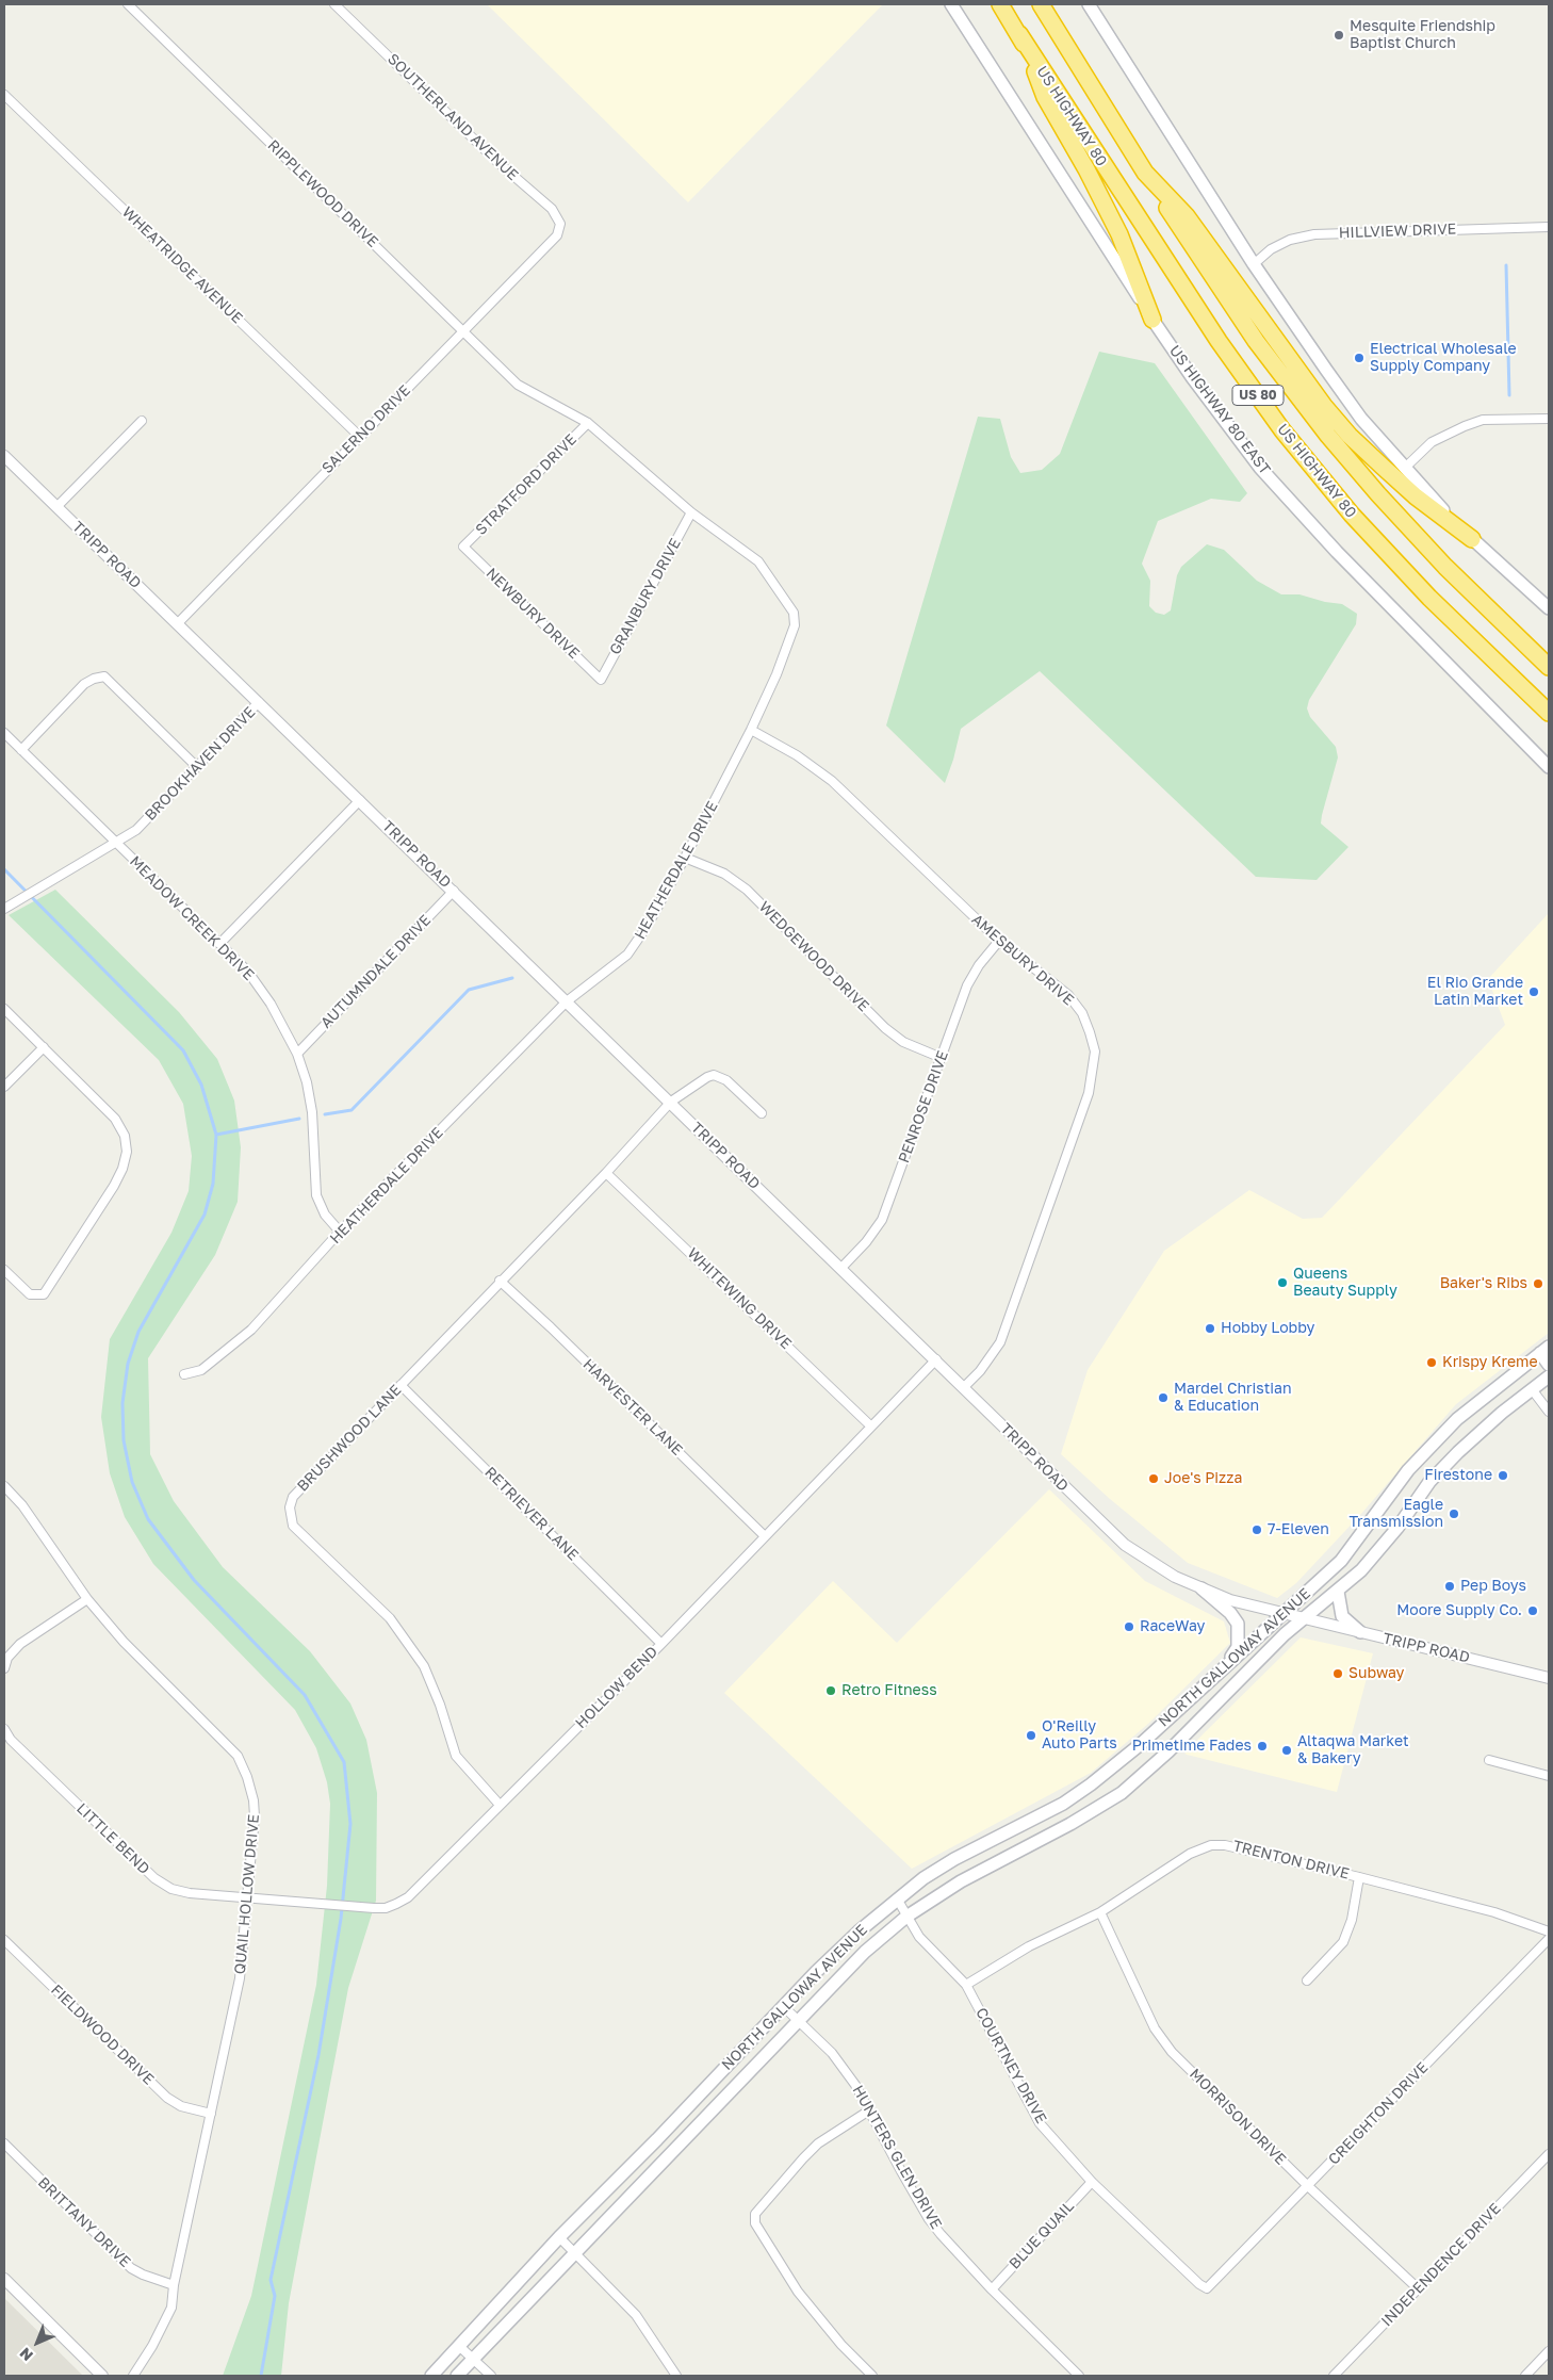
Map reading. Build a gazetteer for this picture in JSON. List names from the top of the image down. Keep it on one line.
{"streets":{"highway":["US HIGHWAY 80","US 80"],"main road":["US HIGHWAY 80 EAST","NORTH GALLOWAY AVENUE"],"street":["SOUTHERLAND AVENUE","RIPPLEWOOD DRIVE","HILLVIEW DRIVE","WHEATRIDGE AVENUE","SALERNO DRIVE","STRATFORD DRIVE","TRIPP ROAD","GRANBURY DRIVE","NEWBURY DRIVE","BROOKHAVEN DRIVE","HEATHERDALE DRIVE","MEADOW CREEK DRIVE","WEDGEWOOD DRIVE","AMESBURY DRIVE","AUTUMNDALE DRIVE","PENROSE DRIVE","WHITEWING DRIVE","HARVESTER LANE","BRUSHWOOD LANE","RETRIEVER LANE","HOLLOW BEND","LITTLE BEND","TRENTON DRIVE","QUAIL HOLLOW DRIVE","FIELDWOOD DRIVE","COURTNEY DRIVE","CREIGHTON DRIVE","MORRISON DRIVE","HUNTERS GLEN DRIVE","BRITTANY DRIVE","BLUE QUAIL","INDEPENDENCE DRIVE"]},"crossings":[["US HIGHWAY 80","US 80"],["SOUTHERLAND AVENUE","SALERNO DRIVE"],["RIPPLEWOOD DRIVE","SALERNO DRIVE"],["RIPPLEWOOD DRIVE","HEATHERDALE DRIVE"],["WHEATRIDGE AVENUE","SALERNO DRIVE"],["SALERNO DRIVE","TRIPP ROAD"],["STRATFORD DRIVE","NEWBURY DRIVE"],["STRATFORD DRIVE","HEATHERDALE DRIVE"],["TRIPP ROAD","BROOKHAVEN DRIVE"],["TRIPP ROAD","HEATHERDALE DRIVE"],["TRIPP ROAD","AMESBURY DRIVE"],["TRIPP ROAD","AUTUMNDALE DRIVE"],["TRIPP ROAD","PENROSE DRIVE"],["TRIPP ROAD","BRUSHWOOD LANE"],["TRIPP ROAD","NORTH GALLOWAY AVENUE"],["TRIPP ROAD","HOLLOW BEND"],["GRANBURY DRIVE","NEWBURY DRIVE"],["GRANBURY DRIVE","HEATHERDALE DRIVE"],["BROOKHAVEN DRIVE","MEADOW CREEK DRIVE"],["HEATHERDALE DRIVE","MEADOW CREEK DRIVE"],["HEATHERDALE DRIVE","WEDGEWOOD DRIVE"],["HEATHERDALE DRIVE","AMESBURY DRIVE"],["MEADOW CREEK DRIVE","AUTUMNDALE DRIVE"],["WEDGEWOOD DRIVE","PENROSE DRIVE"],["AMESBURY DRIVE","PENROSE DRIVE"],["WHITEWING DRIVE","BRUSHWOOD LANE"],["WHITEWING DRIVE","HOLLOW BEND"],["HARVESTER LANE","BRUSHWOOD LANE"],["HARVESTER LANE","HOLLOW BEND"],["BRUSHWOOD LANE","RETRIEVER LANE"],["BRUSHWOOD LANE","HOLLOW BEND"],["RETRIEVER LANE","HOLLOW BEND"],["NORTH GALLOWAY AVENUE","COURTNEY DRIVE"],["NORTH GALLOWAY AVENUE","HUNTERS GLEN DRIVE"],["HOLLOW BEND","LITTLE BEND"],["HOLLOW BEND","QUAIL HOLLOW DRIVE"],["LITTLE BEND","QUAIL HOLLOW DRIVE"],["TRENTON DRIVE","COURTNEY DRIVE"],["TRENTON DRIVE","MORRISON DRIVE"],["QUAIL HOLLOW DRIVE","FIELDWOOD DRIVE"],["QUAIL HOLLOW DRIVE","BRITTANY DRIVE"],["COURTNEY DRIVE","CREIGHTON DRIVE"],["COURTNEY DRIVE","BLUE QUAIL"],["CREIGHTON DRIVE","MORRISON DRIVE"],["MORRISON DRIVE","INDEPENDENCE DRIVE"],["HUNTERS GLEN DRIVE","BLUE QUAIL"]],"places":["Mesquite Friendship Baptist Church","Electrical Wholesale Supply Company","El Rio Grande Latin Market","Queens Beauty Supply","Baker's Ribs","Hobby Lobby","Krispy Kreme","Mardel Christian & Education","Firestone","Joe's Pizza","Eagle Transmission","7-Eleven","Pep Boys","Moore Supply Co.","RaceWay","Subway","Retro Fitness","O'Reilly Auto Parts","Primetime Fades","Altaqwa Market & Bakery"],"north":"bottom left"}
